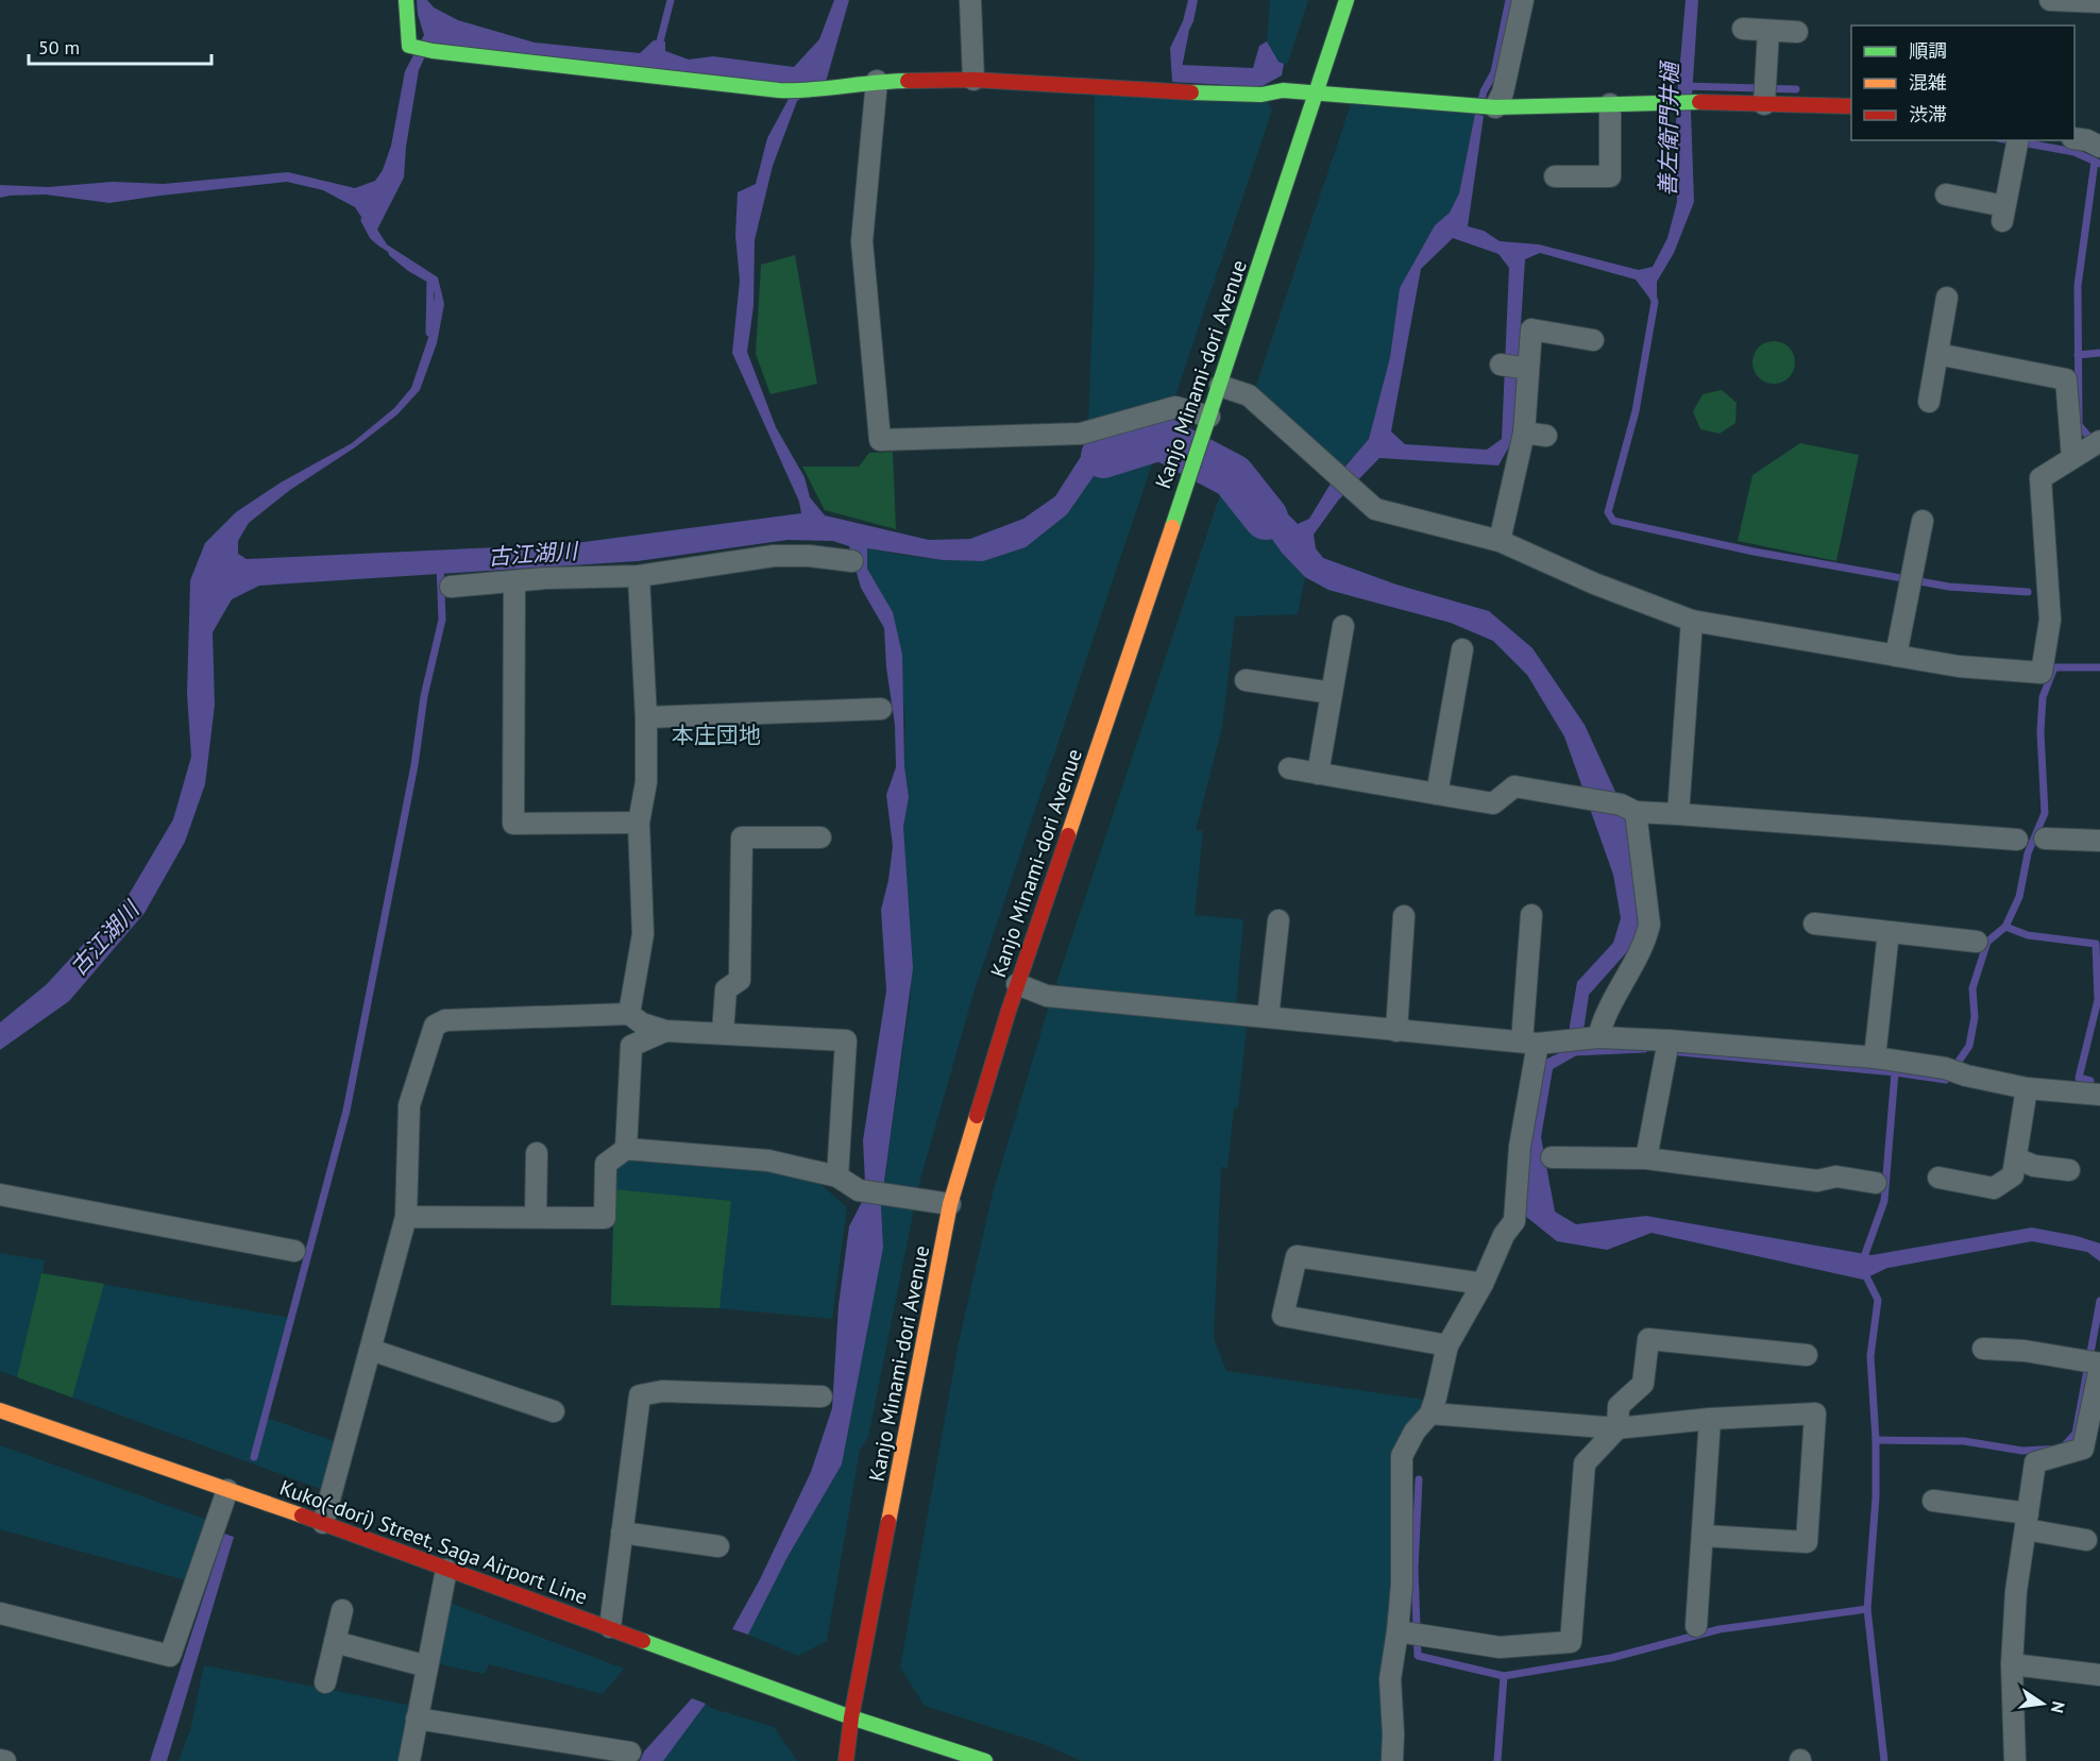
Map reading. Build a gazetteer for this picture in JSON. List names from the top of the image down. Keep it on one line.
{"streets":{"main road":["Kanjo Minami-dori Avenue","Kuko(-dori) Street, Saga Airport Line"]},"crossings":[["Kanjo Minami-dori Avenue","Kuko(-dori) Street, Saga Airport Line"]],"districts":["本庄団地"],"water":["善左衛門井樋","古江湖川"],"legend":["順調","混雑","渋滞"],"scale_bar":"50 m","north":"right"}
